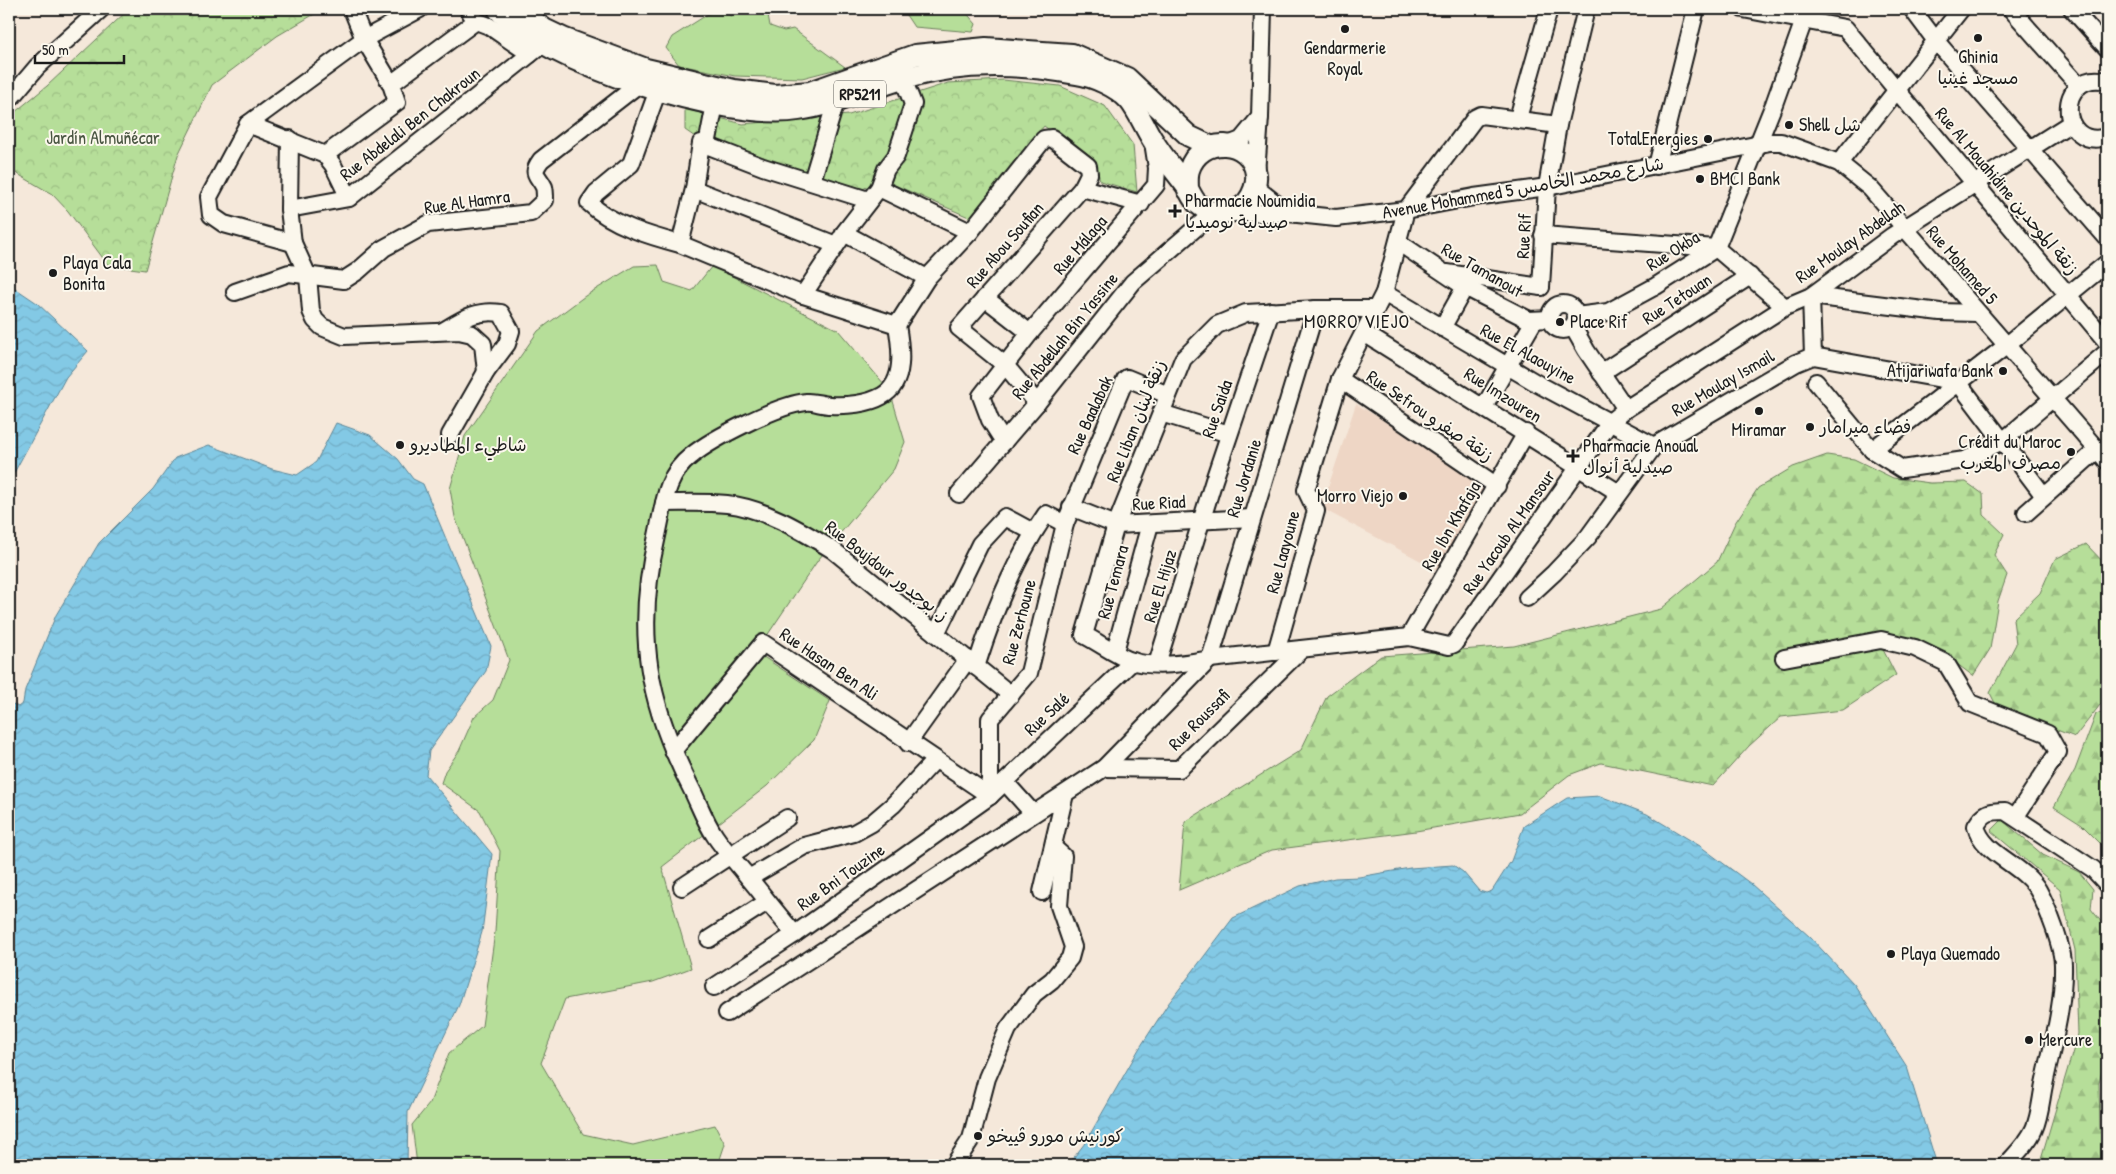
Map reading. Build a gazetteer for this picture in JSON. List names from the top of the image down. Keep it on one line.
{"streets":{"main road":["RP5211"],"street":["Rue Abdelali Ben Chakroun","Avenue Mohammed 5 شارع محمد الخامس","Rue Al Mouahidine زنقة الموحدين","Rue Al Hamra","Rue Rif","Rue Moulay Abdellah","Rue Abou Soufian","Rue Málaga","Rue Okba","Rue Mohamed 5","Rue Tamanout","Rue Tetouan","Rue Abdellah Bin Yassine","Rue El Alaouyine","Rue Moulay Ismail","Rue Imzouren","Rue Saida","Rue Baalabak","Rue Sefrou زنقة صفرو","Rue Liban زنقة لبنان","Rue Jordanie","Rue Riad","Rue Ibn Khafaja","Rue Yacoub Al Mansour","Rue Laayoune","Rue Boujdour ز. بوجدور","Rue Temara","Rue El Hijaz","Rue Zerhoune","Rue Hasan Ben Ali","Rue Salé","Rue Roussafi","Rue Bni Touzine"]},"crossings":[["RP5211","Rue Abdelali Ben Chakroun"],["RP5211","Avenue Mohammed 5 شارع محمد الخامس"],["RP5211","Rue Al Hamra"],["RP5211","Rue Málaga"],["RP5211","Rue Abdellah Bin Yassine"],["Avenue Mohammed 5 شارع محمد الخامس","Rue Rif"],["Avenue Mohammed 5 شارع محمد الخامس","Rue Okba"],["Avenue Mohammed 5 شارع محمد الخامس","Rue Mohamed 5"],["Avenue Mohammed 5 شارع محمد الخامس","Rue Abdellah Bin Yassine"],["Avenue Mohammed 5 شارع محمد الخامس","Rue Laayoune"],["Rue Al Mouahidine زنقة الموحدين","Rue Moulay Abdellah"],["Rue Al Mouahidine زنقة الموحدين","Rue Okba"],["Rue Moulay Abdellah","Rue Mohamed 5"],["Rue Moulay Abdellah","Rue Yacoub Al Mansour"],["Rue Abou Soufian","Rue Málaga"],["Rue Málaga","Rue Abdellah Bin Yassine"],["Rue Okba","Rue Mohamed 5"],["Rue Tamanout","Rue Laayoune"],["Rue El Alaouyine","Rue Moulay Ismail"],["Rue El Alaouyine","Rue Yacoub Al Mansour"],["Rue El Alaouyine","Rue Laayoune"],["Rue Imzouren","Rue Ibn Khafaja"],["Rue Imzouren","Rue Yacoub Al Mansour"],["Rue Imzouren","Rue Laayoune"],["Rue Saida","Rue Liban زنقة لبنان"],["Rue Saida","Rue Riad"],["Rue Saida","Rue El Hijaz"],["Rue Baalabak","Rue Liban زنقة لبنان"],["Rue Baalabak","Rue Riad"],["Rue Baalabak","Rue Zerhoune"],["Rue Sefrou زنقة صفرو","Rue Ibn Khafaja"],["Rue Sefrou زنقة صفرو","Rue Laayoune"],["Rue Liban زنقة لبنان","Rue Jordanie"],["Rue Liban زنقة لبنان","Rue Riad"],["Rue Liban زنقة لبنان","Rue Laayoune"],["Rue Liban زنقة لبنان","Rue Temara"],["Rue Jordanie","Rue Riad"],["Rue Riad","Rue Temara"],["Rue Riad","Rue El Hijaz"],["Rue Riad","Rue Zerhoune"],["Rue Ibn Khafaja","Rue Yacoub Al Mansour"],["Rue Boujdour ز. بوجدور","Rue Zerhoune"],["Rue Zerhoune","Rue Hasan Ben Ali"],["Rue Zerhoune","Rue Salé"],["Rue Zerhoune","Rue Bni Touzine"],["Rue Hasan Ben Ali","Rue Salé"],["Rue Hasan Ben Ali","Rue Bni Touzine"],["Rue Salé","Rue Bni Touzine"]],"districts":["MORRO VIEJO"],"parks":["Jardín Almuñécar"],"places":{"other":["Gendarmerie Royal","Ghinia مسجد غينيا","Shell شل","TotalEnergies","BMCI Bank","Playa Cala Bonita","Place Rif","Atijariwafa Bank","Miramar","فضاء ميرامار","شاطيء المطاديرو","Crédit du Maroc مصرف المغرب","Morro Viejo","Playa Quemado","Mercure","كورنيش مورو ڤييخو"],"health":["Pharmacie Noumidia صيدلية نوميديا","Pharmacie Anoual صيدلية أنوال"]},"scale_bar":"50 m"}
